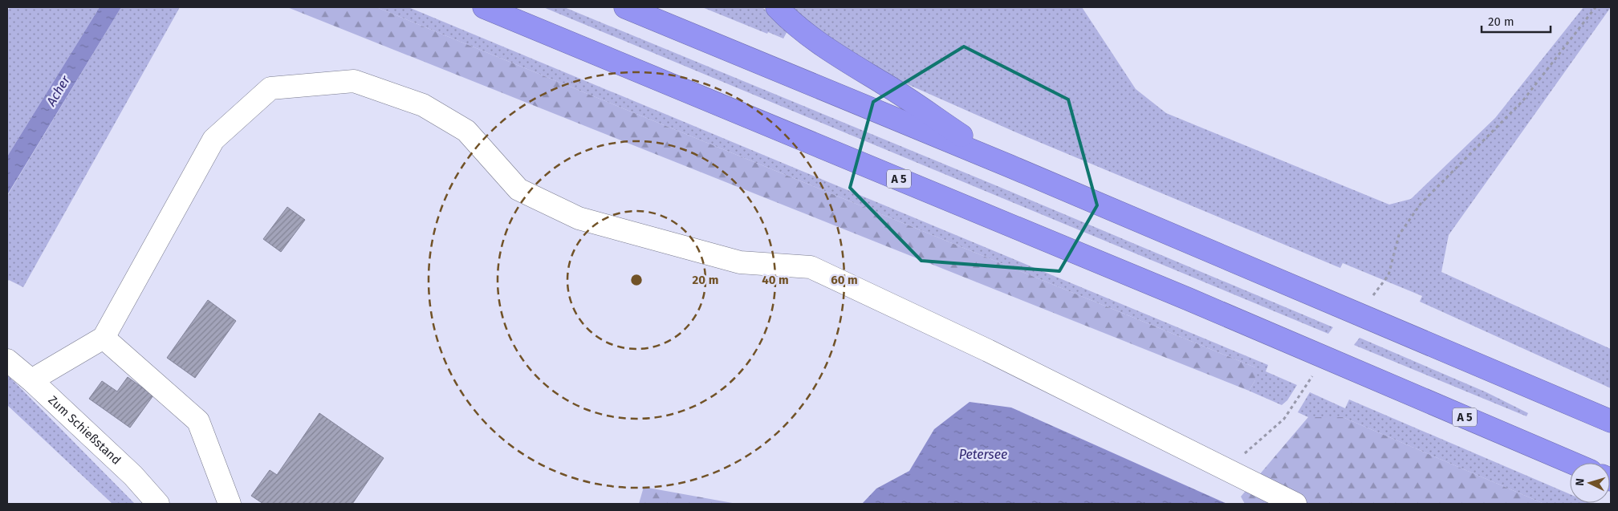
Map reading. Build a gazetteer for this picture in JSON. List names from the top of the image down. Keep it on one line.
{"streets":{"highway":["A 5"],"street":["Zum Schießstand"]},"water":["Acher","Petersee"],"scale_bar":"20 m","north":"left","rings":["20 m","40 m","60 m"]}
